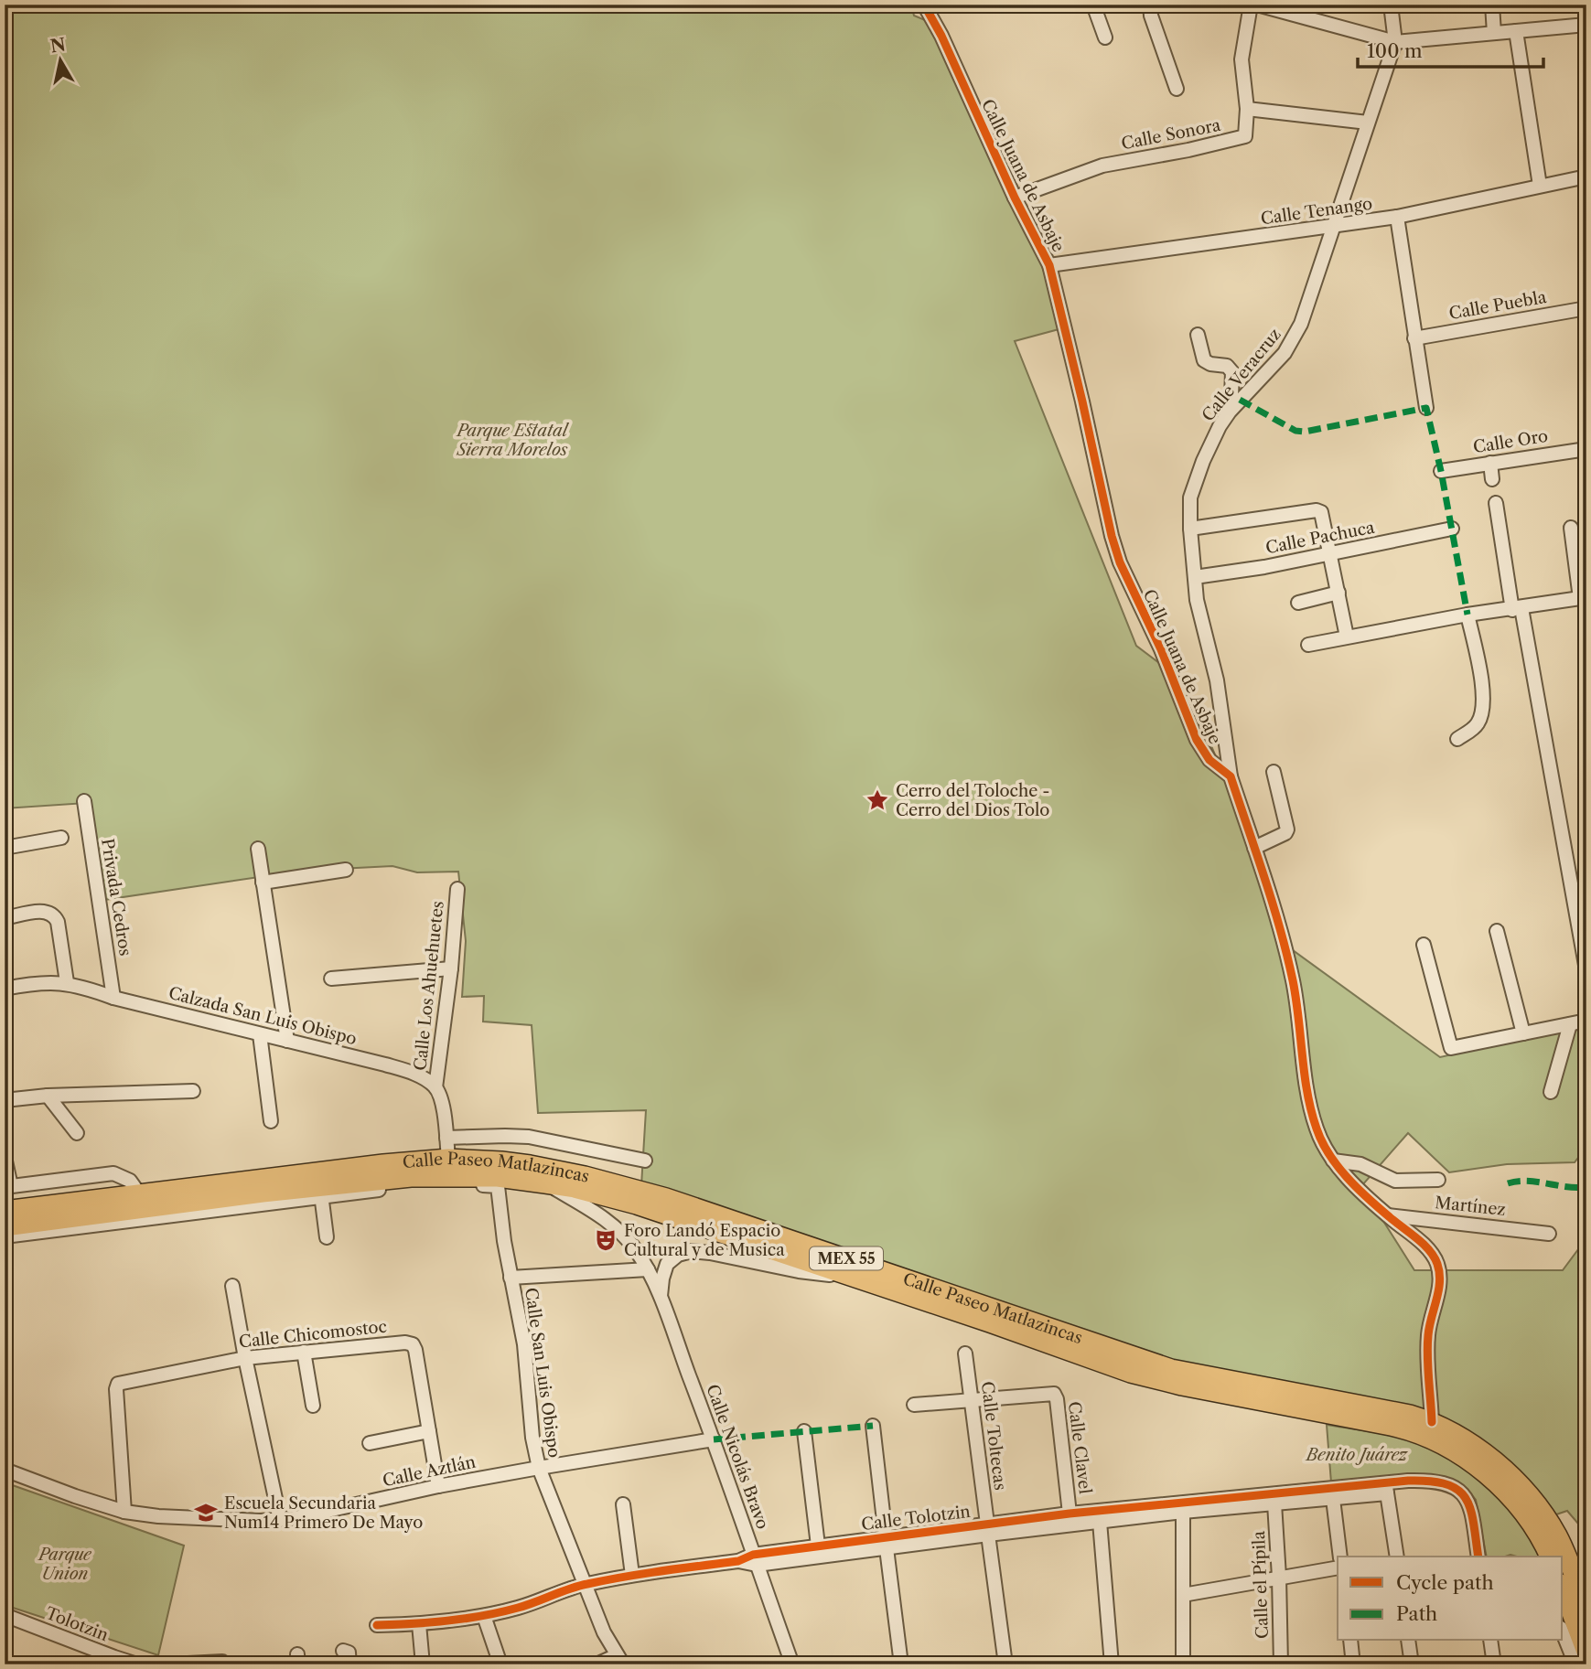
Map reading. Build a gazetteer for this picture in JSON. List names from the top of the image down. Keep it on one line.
{"streets":{"highway":["Calle Paseo Matlazincas","MEX 55"],"street":["Calle Sonora","Calle Juana de Asbaje","Calle Tenango","Calle Puebla","Calle Veracruz","Calle Oro","Calle Pachuca","Privada Cedros","Calle Los Ahuehuetes","Calzada San Luis Obispo","Martínez","Calle Chicomostoc","Calle San Luis Obispo","Calle Toltecas","Calle Clavel","Calle Nicolás Bravo","Calle Aztlán","Calle Tolotzin","Calle el Pípila","Tolotzin"]},"crossings":[["Calle Sonora","Calle Juana de Asbaje"],["Calle Juana de Asbaje","Calle Tenango"],["Calle Juana de Asbaje","Calle Veracruz"],["Calle Tenango","Calle Veracruz"],["Calle Veracruz","Calle Pachuca"],["Privada Cedros","Calzada San Luis Obispo"],["Calle Los Ahuehuetes","Calzada San Luis Obispo"],["Calle Paseo Matlazincas","Calle San Luis Obispo"],["Calle Paseo Matlazincas","Calle Nicolás Bravo"],["Calle Chicomostoc","Calle Aztlán"],["Calle San Luis Obispo","Calle Aztlán"],["Calle San Luis Obispo","Calle Tolotzin"],["Calle Toltecas","Calle Clavel"],["Calle Toltecas","Calle Tolotzin"],["Calle Clavel","Calle Tolotzin"],["Calle Nicolás Bravo","Calle Aztlán"],["Calle Nicolás Bravo","Calle Tolotzin"],["Calle Tolotzin","Calle el Pípila"]],"parks":["Parque Estatal Sierra Morelos","Benito Juárez","Parque Union"],"places":{"place":["Cerro del Toloche - Cerro del Dios Tolo"],"theatre":["Foro Landó Espacio Cultural y de Musica"],"school or university":["Escuela Secundaria Num14 Primero De Mayo"]},"legend":["Cycle path","Path"],"scale_bar":"100 m","north":"top"}
